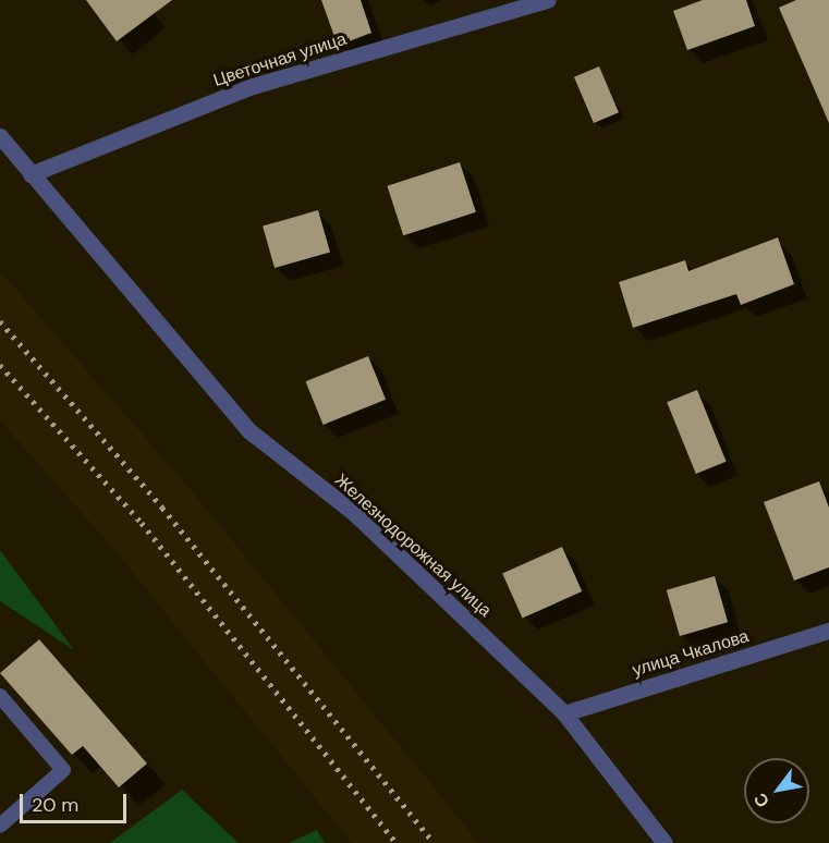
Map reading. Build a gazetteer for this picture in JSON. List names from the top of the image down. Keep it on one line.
{"streets":{"street":["Цветочная улица","Железнодорожная улица","улица Чкалова"]},"crossings":[["Цветочная улица","Железнодорожная улица"],["Железнодорожная улица","улица Чкалова"]],"scale_bar":"20 m","north":"bottom left"}
